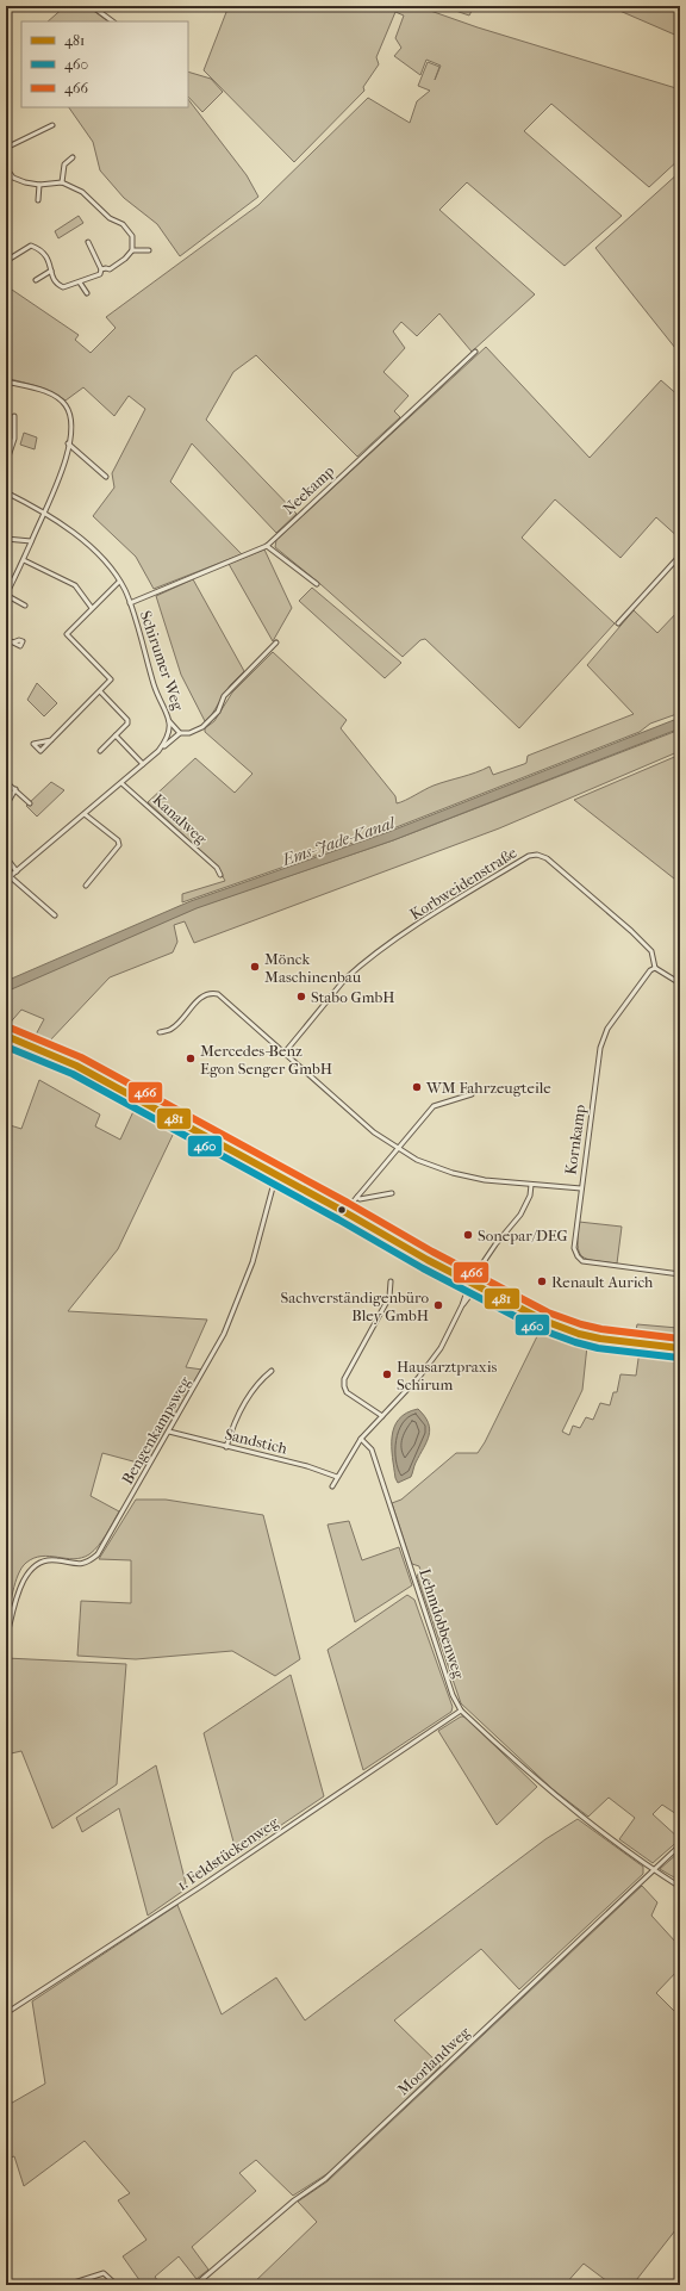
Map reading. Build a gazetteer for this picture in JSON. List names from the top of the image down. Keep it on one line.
{"streets":{"street":["Neekamp","Schirumer Weg","Kanalweg","Korbweidenstraße","Kornkamp","Bengenkampsweg","Sandstich","Lehmdobbenweg","1. Feldstückenweg","Moorlandweg"]},"crossings":[["Neekamp","Schirumer Weg"],["Schirumer Weg","Kanalweg"],["Korbweidenstraße","Kornkamp"],["Bengenkampsweg","Sandstich"],["Lehmdobbenweg","1. Feldstückenweg"],["Lehmdobbenweg","Moorlandweg"]],"water":["Ems-Jade-Kanal"],"places":["Mönck Maschinenbau","Stabo GmbH","Mercedes-Benz Egon Senger GmbH","WM Fahrzeugteile","Sonepar/DEG","Renault Aurich","Sachverständigenbüro Bley GmbH","Hausarztpraxis Schirum"],"lines":["transit line 466","transit line 481","transit line 460"],"legend":["481","460","466"]}
